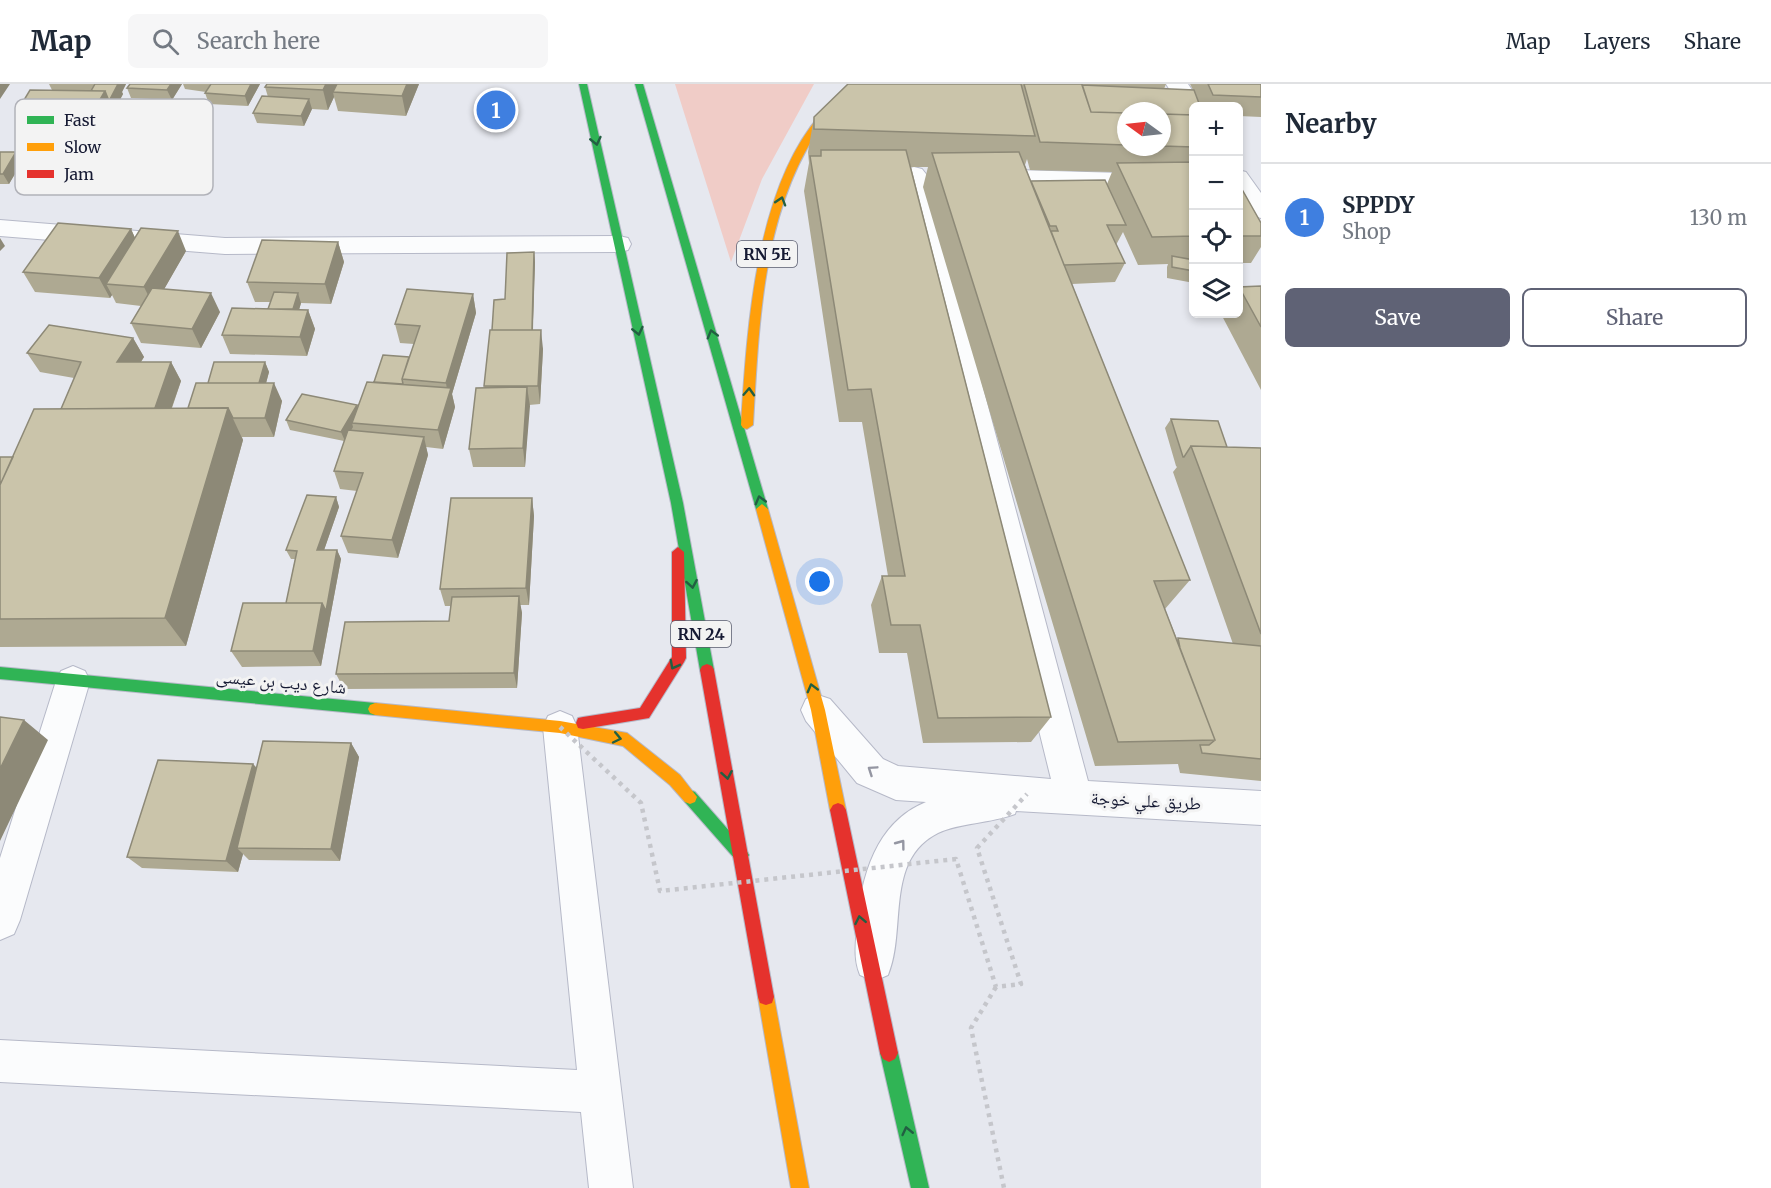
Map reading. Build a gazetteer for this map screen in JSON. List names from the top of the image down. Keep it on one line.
{"streets":{"main road":["RN 5E","RN 24","شارع ديب بن عيسى"],"street":["طريق علي خوجة"]},"legend":["Fast","Slow","Jam"],"north":"left","page":{"header":"Map","search":"Search here","nav":["Map","Layers","Share"],"heading":"Nearby","pins":"1","map_buttons":["+","−"],"list":[{"mark":"1","name":"SPPDY","note":"Shop","value":"130 m"}],"buttons":["Save","Share"]}}
